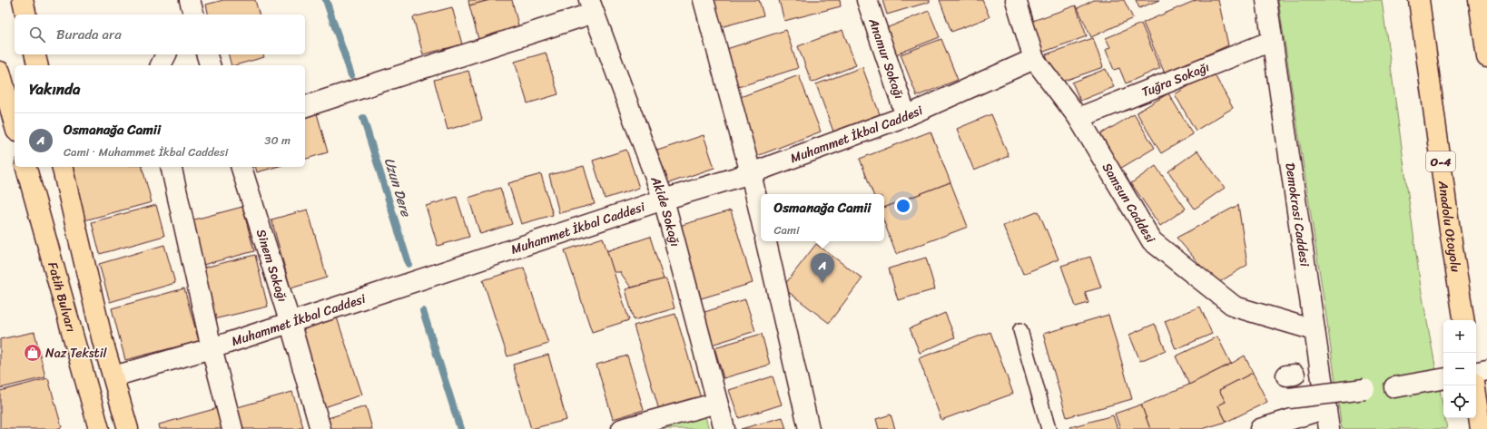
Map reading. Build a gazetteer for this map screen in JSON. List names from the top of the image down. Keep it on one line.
{"streets":{"main road":["O-4","Anadolu Otoyolu","Fatih Bulvarı"],"street":["Anamur Sokağı","Tuğra Sokağı","Muhammet İkbal Caddesi","Samsun Caddesi","Akide Sokağı","Demokrasi Caddesi","Sinem Sokağı"]},"crossings":[["Anamur Sokağı","Muhammet İkbal Caddesi"],["Tuğra Sokağı","Samsun Caddesi"],["Tuğra Sokağı","Demokrasi Caddesi"],["Muhammet İkbal Caddesi","Samsun Caddesi"],["Muhammet İkbal Caddesi","Akide Sokağı"],["Muhammet İkbal Caddesi","Sinem Sokağı"],["Samsun Caddesi","Demokrasi Caddesi"]],"water":["Uzun Dere"],"places":{"shop":["Naz Tekstil"]},"page":{"search":"Burada ara","heading":"Yakında","list":[{"mark":"A","name":"Osmanağa Camii","note":"Cami · Muhammet İkbal Caddesi","value":"30 m"}],"popup":["Osmanağa Camii","Cami"],"pins":"A","map_buttons":["+","−"]}}
